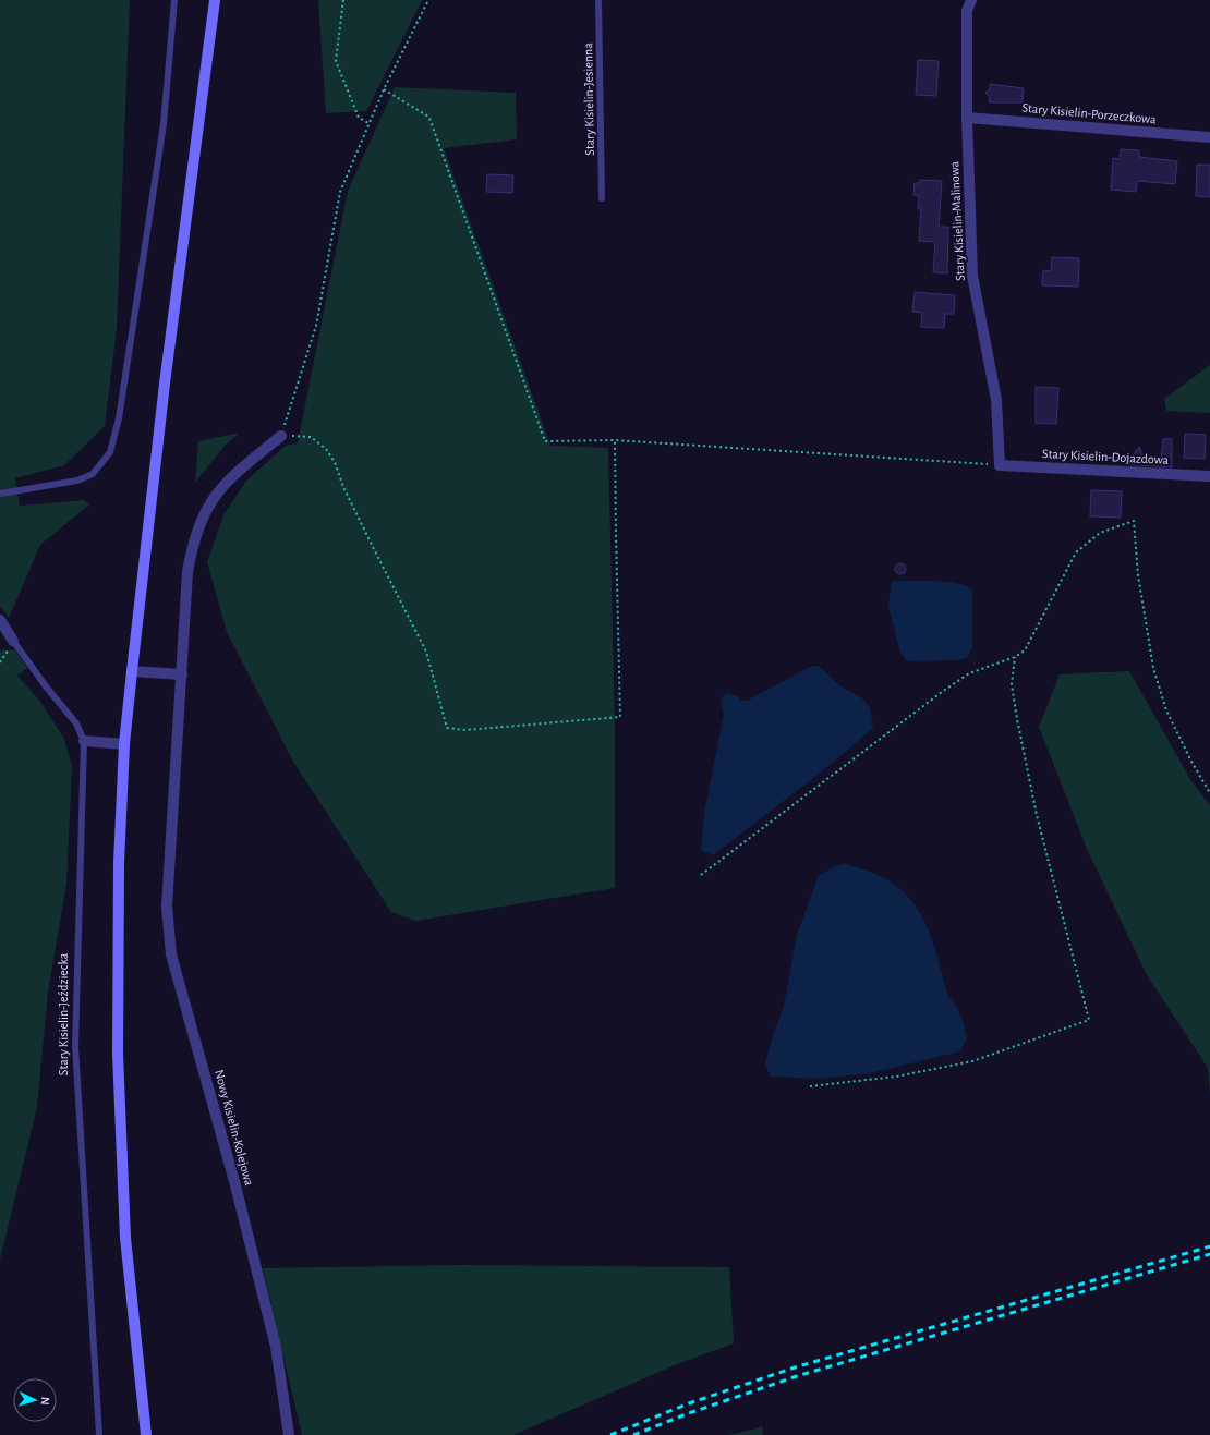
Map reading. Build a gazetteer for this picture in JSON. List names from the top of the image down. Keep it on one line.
{"streets":{"street":["Stary Kisielin-Porzeczkowa","Stary Kisielin-Malinowa","Stary Kisielin-Dojazdowa","Stary Kisielin-Jeździecka","Nowy Kisielin-Kolejowa"],"lane":["Stary Kisielin-Jesienna"]},"crossings":[["Stary Kisielin-Porzeczkowa","Stary Kisielin-Malinowa"],["Stary Kisielin-Malinowa","Stary Kisielin-Dojazdowa"]],"north":"right"}
